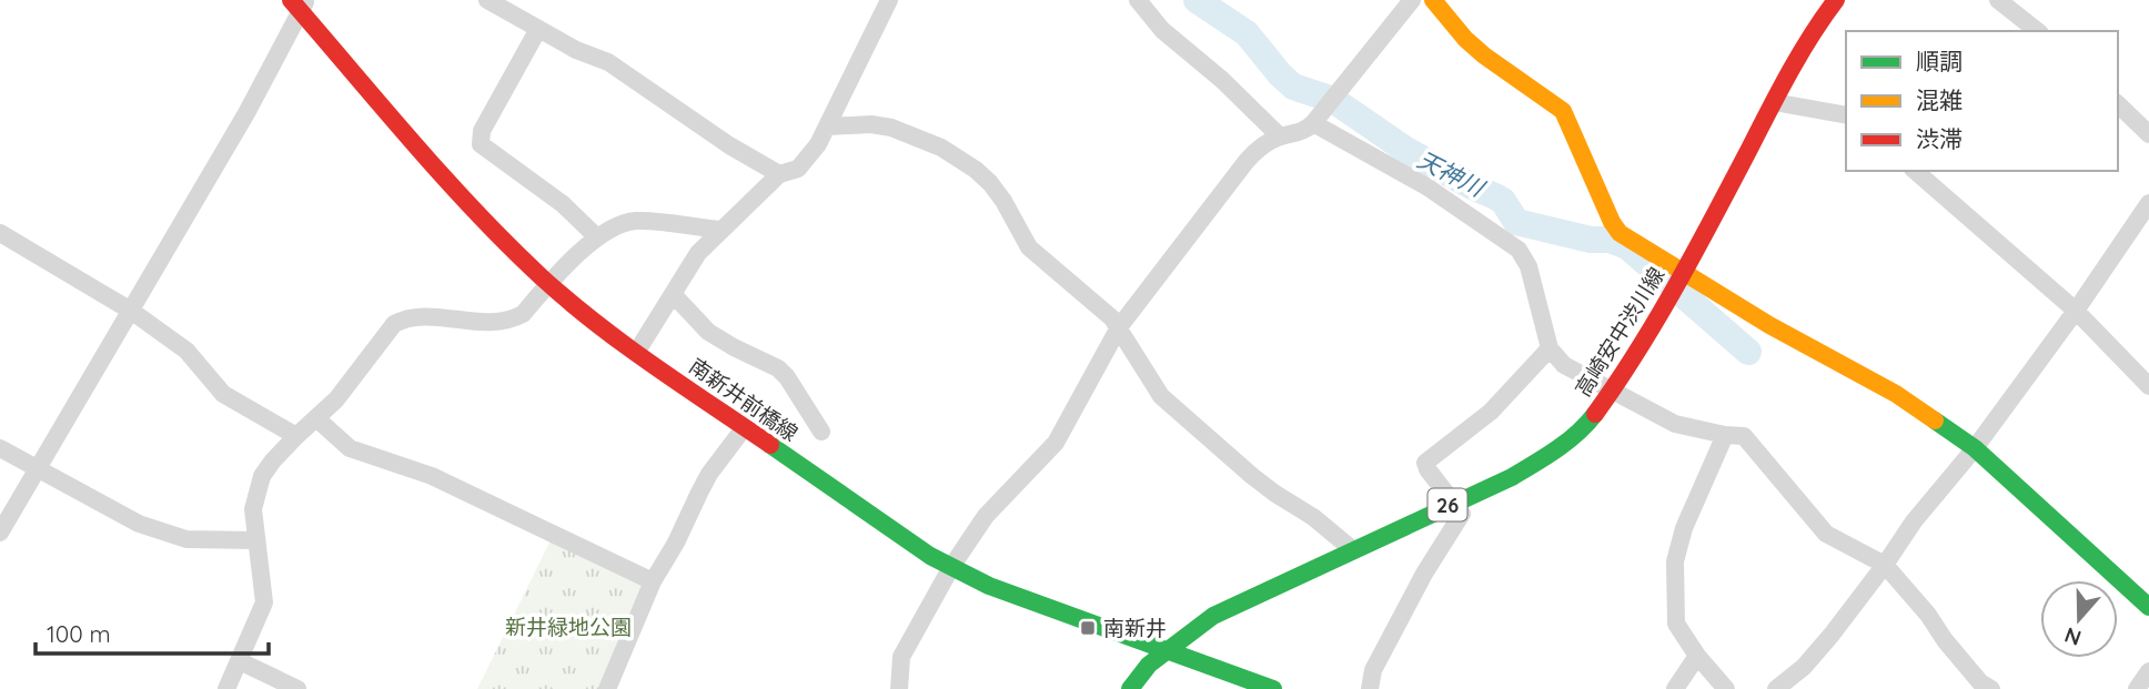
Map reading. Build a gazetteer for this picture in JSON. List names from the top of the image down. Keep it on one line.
{"streets":{"main road":["高崎安中渋川線","南新井前橋線","26"]},"crossings":[["高崎安中渋川線","南新井前橋線"]],"water":["天神川"],"parks":["新井緑地公園"],"places":{"transit":["南新井"]},"legend":["順調","混雑","渋滞"],"scale_bar":"100 m","north":"bottom"}
